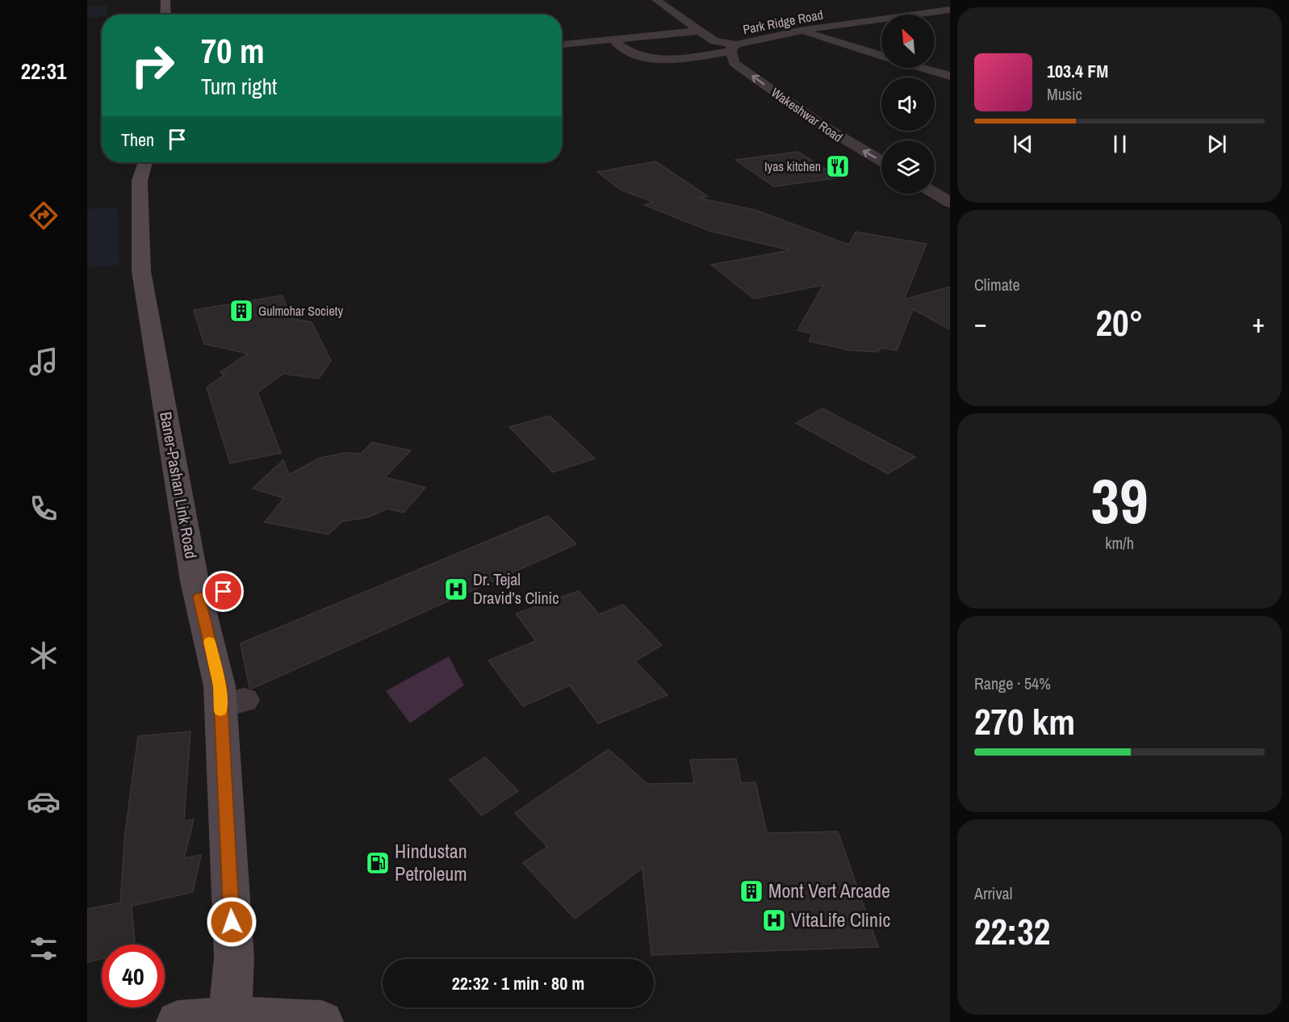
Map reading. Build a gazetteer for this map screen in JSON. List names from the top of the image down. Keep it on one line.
{"streets":{"street":["Park Ridge Road","Wakeshwar Road","Baner-Pashan Link Road"]},"crossings":[["Park Ridge Road","Wakeshwar Road"]],"places":{"restaurant":["Iyas kitchen"],"building":["Gulmohar Society","Mont Vert Arcade"],"hospital":["Dr. Tejal Dravid’s Clinic","VitaLife Clinic"],"fuel station":["Hindustan Petroleum"]},"north":"top left","page":{"tabs":"22:31","turn":["70 m","Turn right"],"song":["103.4 FM","Music"],"then":"Then","tile":["Climate",["39","km/h"],["Range · 54%","270 km"],["Arrival","22:32"]],"heat":["−","20°","+"],"limit":"40","trip":"22:32 · 1 min · 80 m"}}
